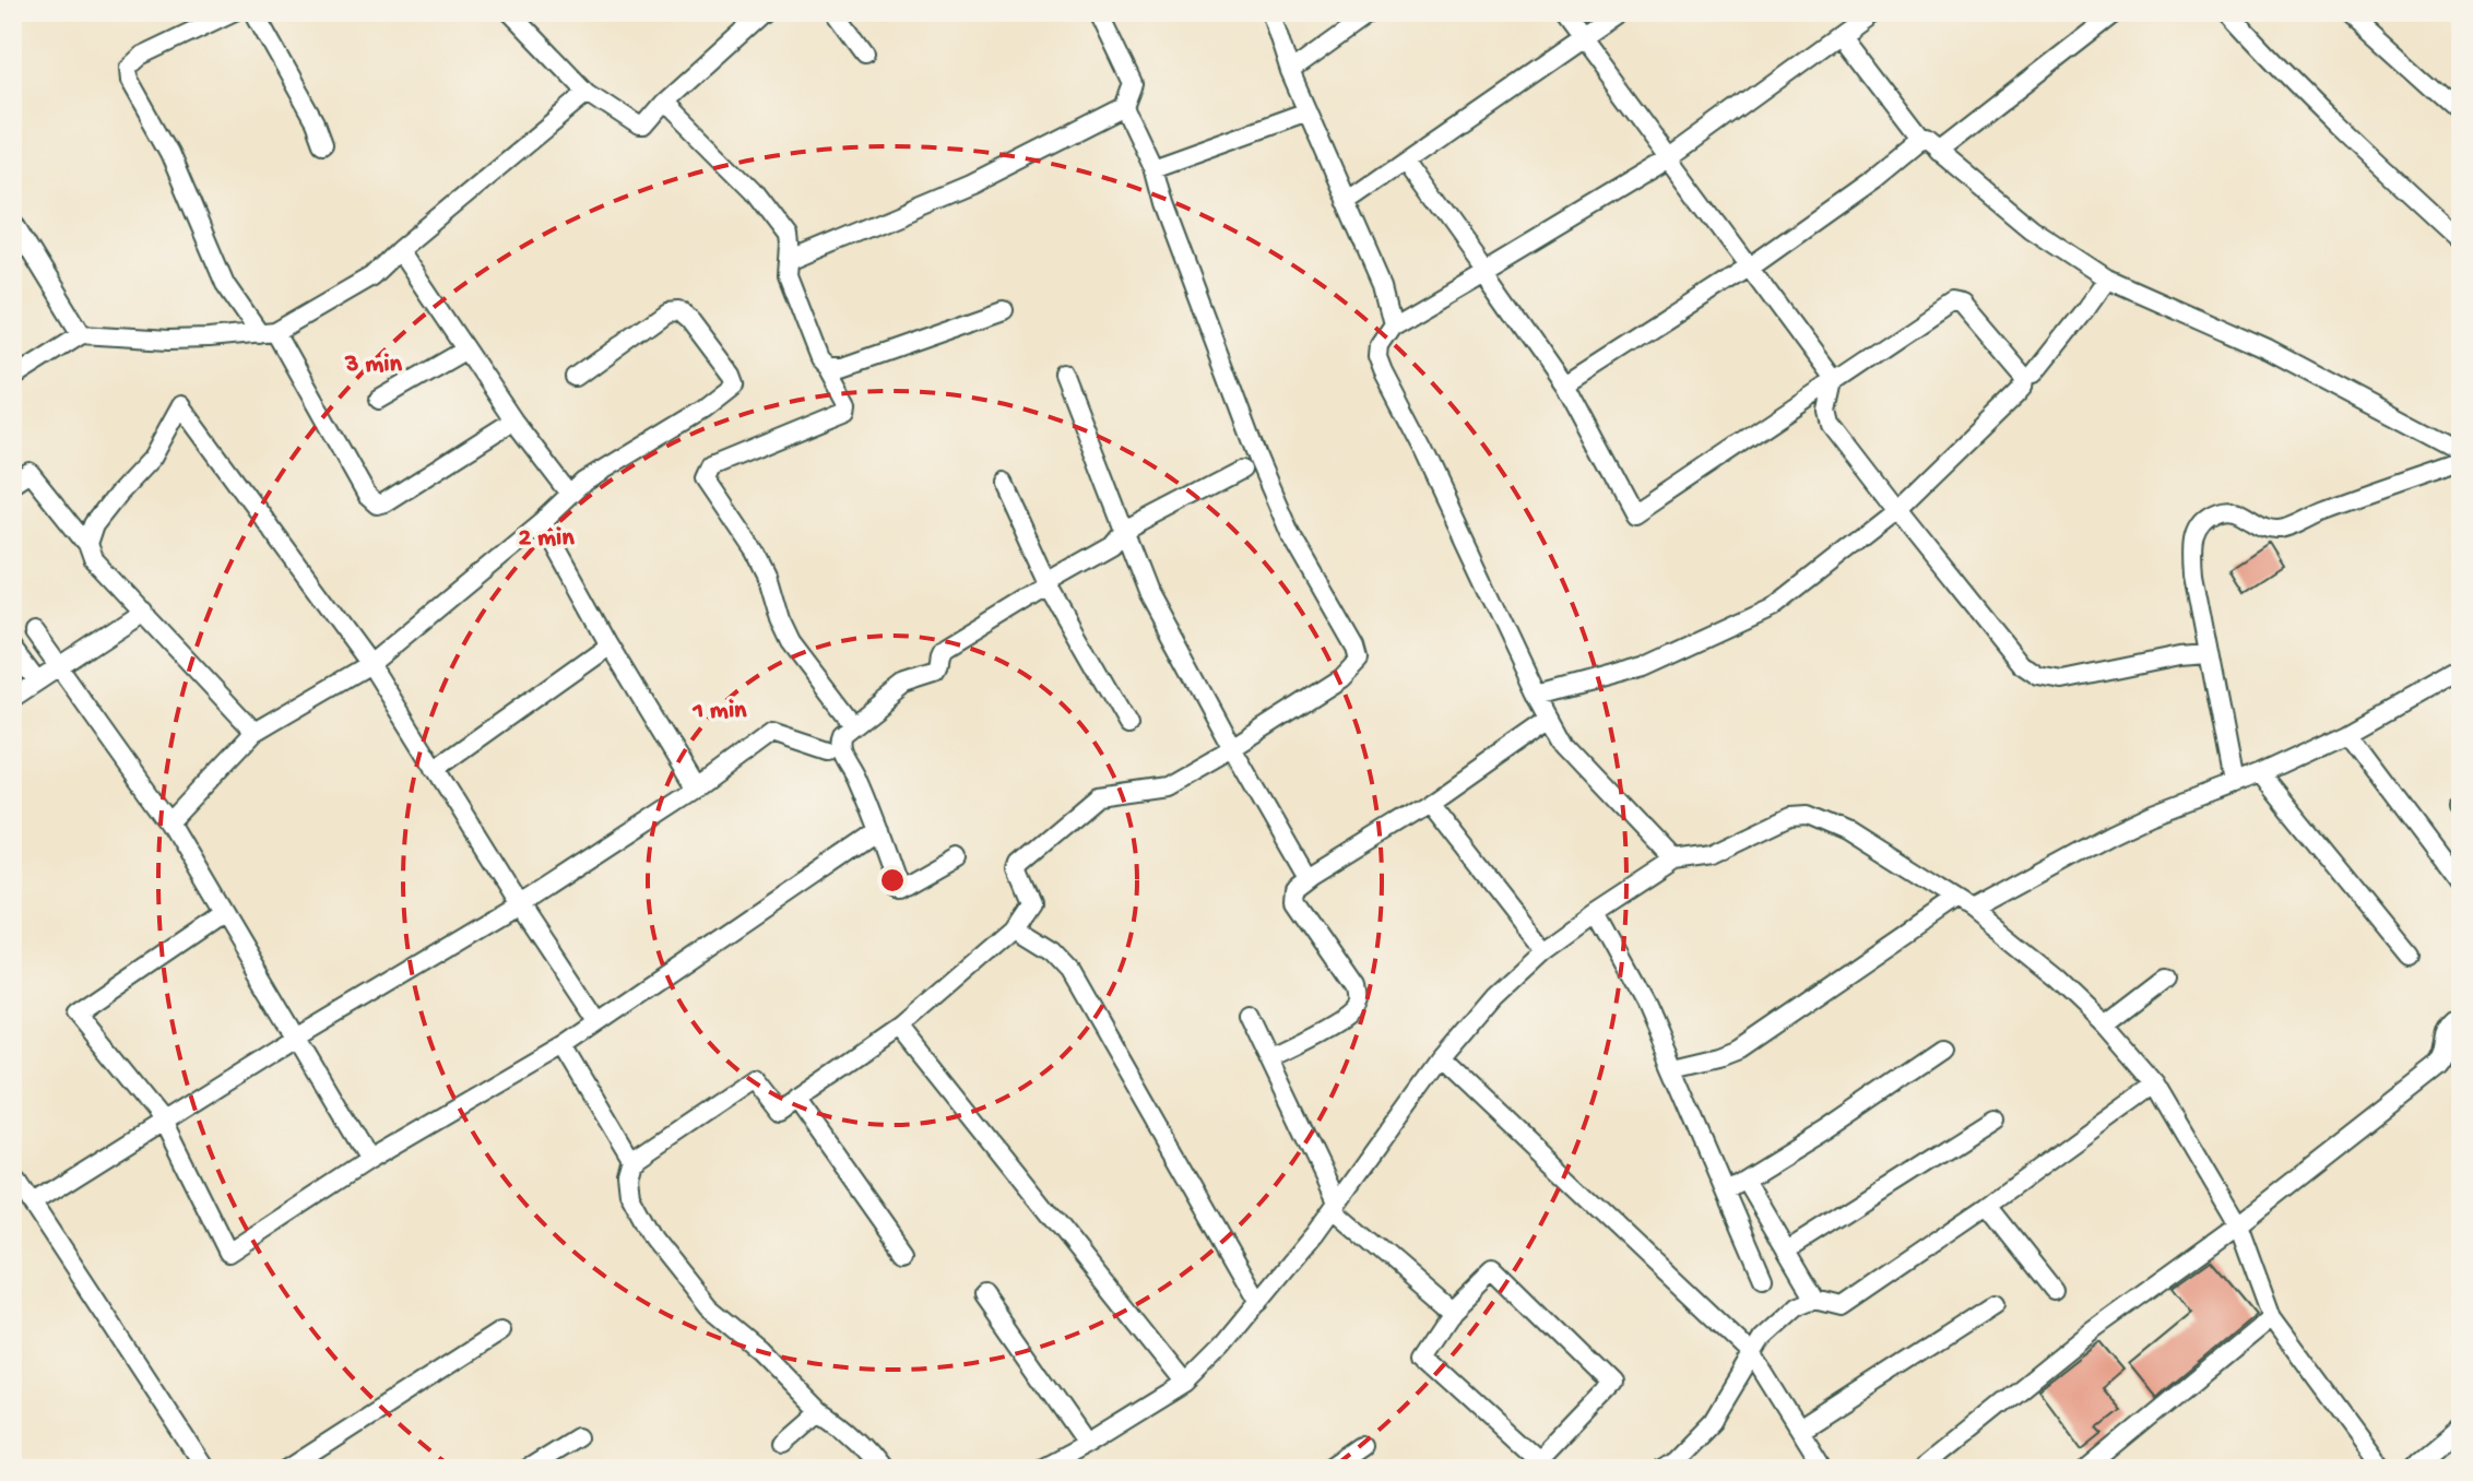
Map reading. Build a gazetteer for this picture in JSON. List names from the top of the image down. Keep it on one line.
{"rings":["3 min","2 min","1 min"]}
